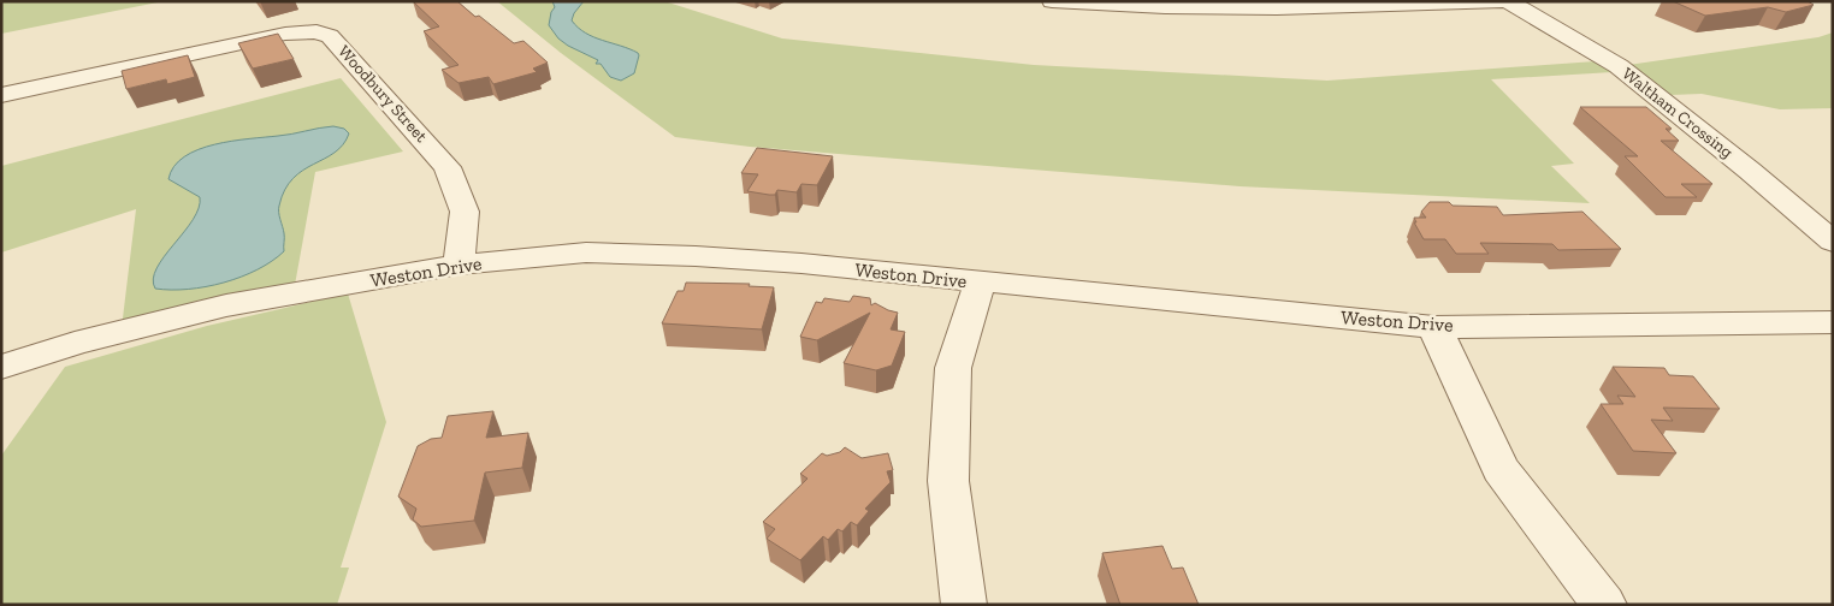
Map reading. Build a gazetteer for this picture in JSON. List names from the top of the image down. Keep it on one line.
{"streets":{"street":["Woodbury Street","Waltham Crossing","Weston Drive"]},"crossings":[["Woodbury Street","Weston Drive"]]}
